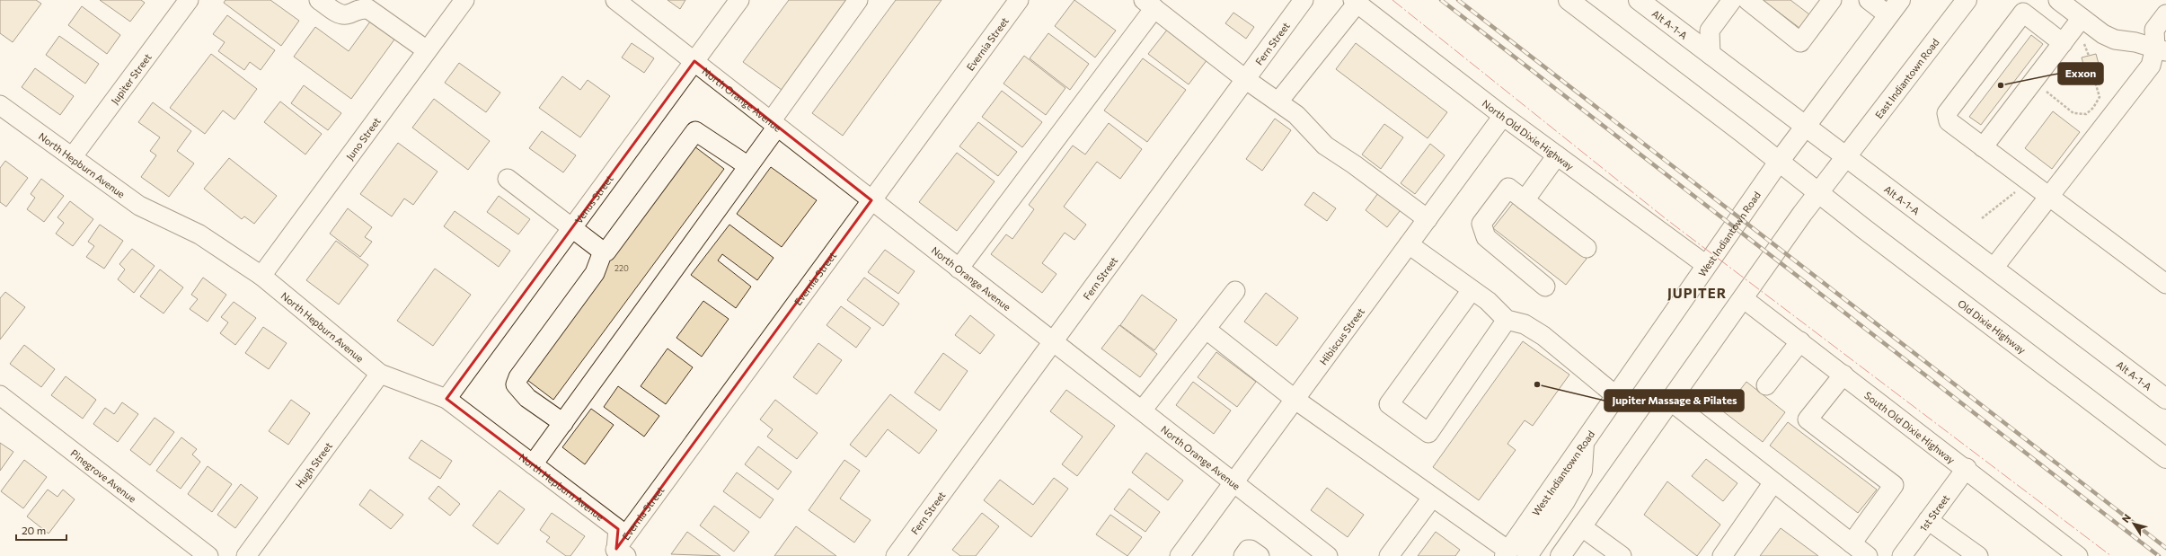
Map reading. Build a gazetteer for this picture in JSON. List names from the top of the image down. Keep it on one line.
{"streets":{"main road":["Alt A-1-A","East Indiantown Road","West Indiantown Road","Old Dixie Highway"],"street":["Evernia Street","Fern Street","Jupiter Street","North Orange Avenue","North Old Dixie Highway","Juno Street","North Hepburn Avenue","Venus Street","Hibiscus Street","South Old Dixie Highway","Hugh Street","Pinegrove Avenue","1st Street"]},"crossings":[["Alt A-1-A","East Indiantown Road"],["Alt A-1-A","West Indiantown Road"],["Evernia Street","North Orange Avenue"],["Evernia Street","North Hepburn Avenue"],["Fern Street","North Orange Avenue"],["Jupiter Street","North Hepburn Avenue"],["North Orange Avenue","Venus Street"],["North Orange Avenue","Hibiscus Street"],["North Old Dixie Highway","West Indiantown Road"],["North Old Dixie Highway","Hibiscus Street"],["Juno Street","North Hepburn Avenue"],["North Hepburn Avenue","Venus Street"],["North Hepburn Avenue","Hugh Street"],["South Old Dixie Highway","1st Street"]],"districts":["JUPITER"],"places":["Exxon","Jupiter Massage & Pilates"],"house_numbers":["220"],"scale_bar":"20 m","north":"top left"}
